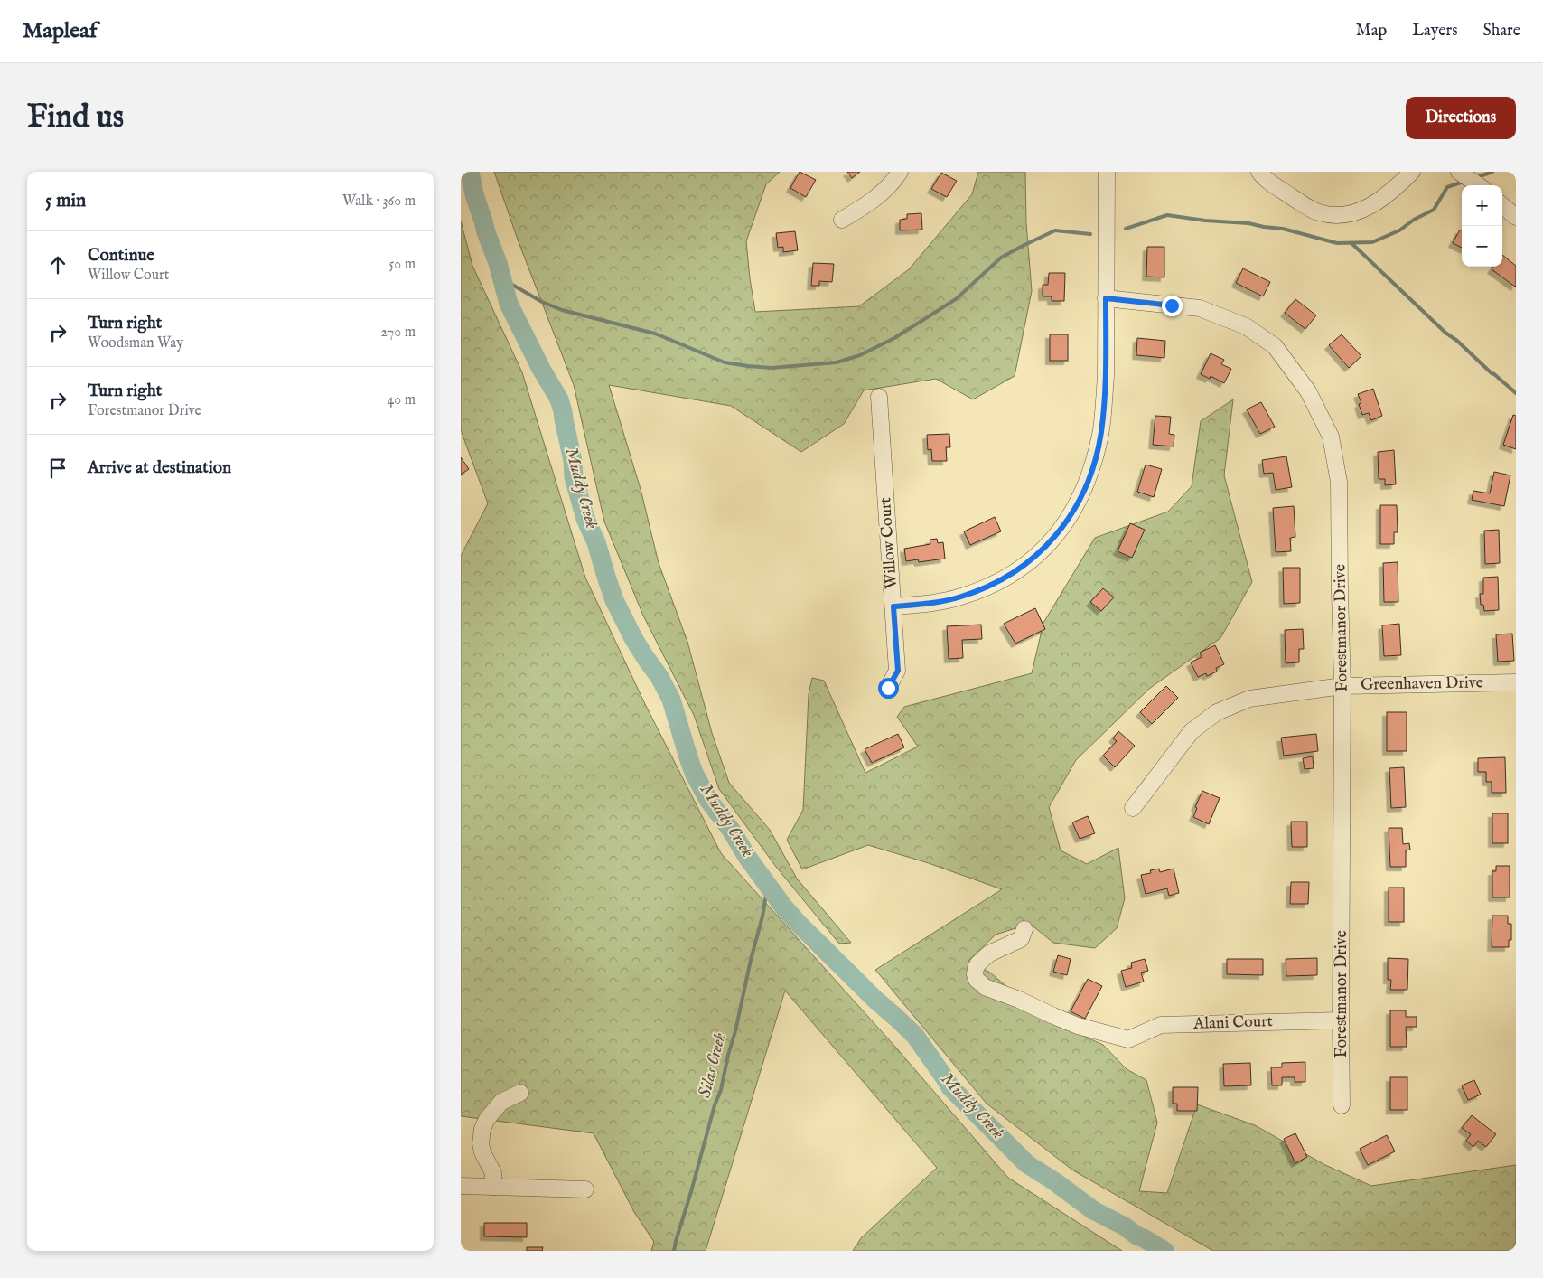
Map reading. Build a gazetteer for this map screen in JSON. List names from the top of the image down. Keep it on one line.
{"streets":{"street":["Willow Court","Forestmanor Drive","Greenhaven Drive","Alani Court"]},"crossings":[["Forestmanor Drive","Greenhaven Drive"],["Forestmanor Drive","Alani Court"]],"water":["Muddy Creek","Silas Creek"],"page":{"header":"Mapleaf","nav":["Map","Layers","Share"],"buttons":"Directions","title":"Find us","heading":["5 min","Walk · 360 m"],"map_buttons":["+","−"],"list":[["Continue","Willow Court","50 m"],["Turn right","Woodsman Way","270 m"],["Turn right","Forestmanor Drive","40 m"],"Arrive at destination"]}}
